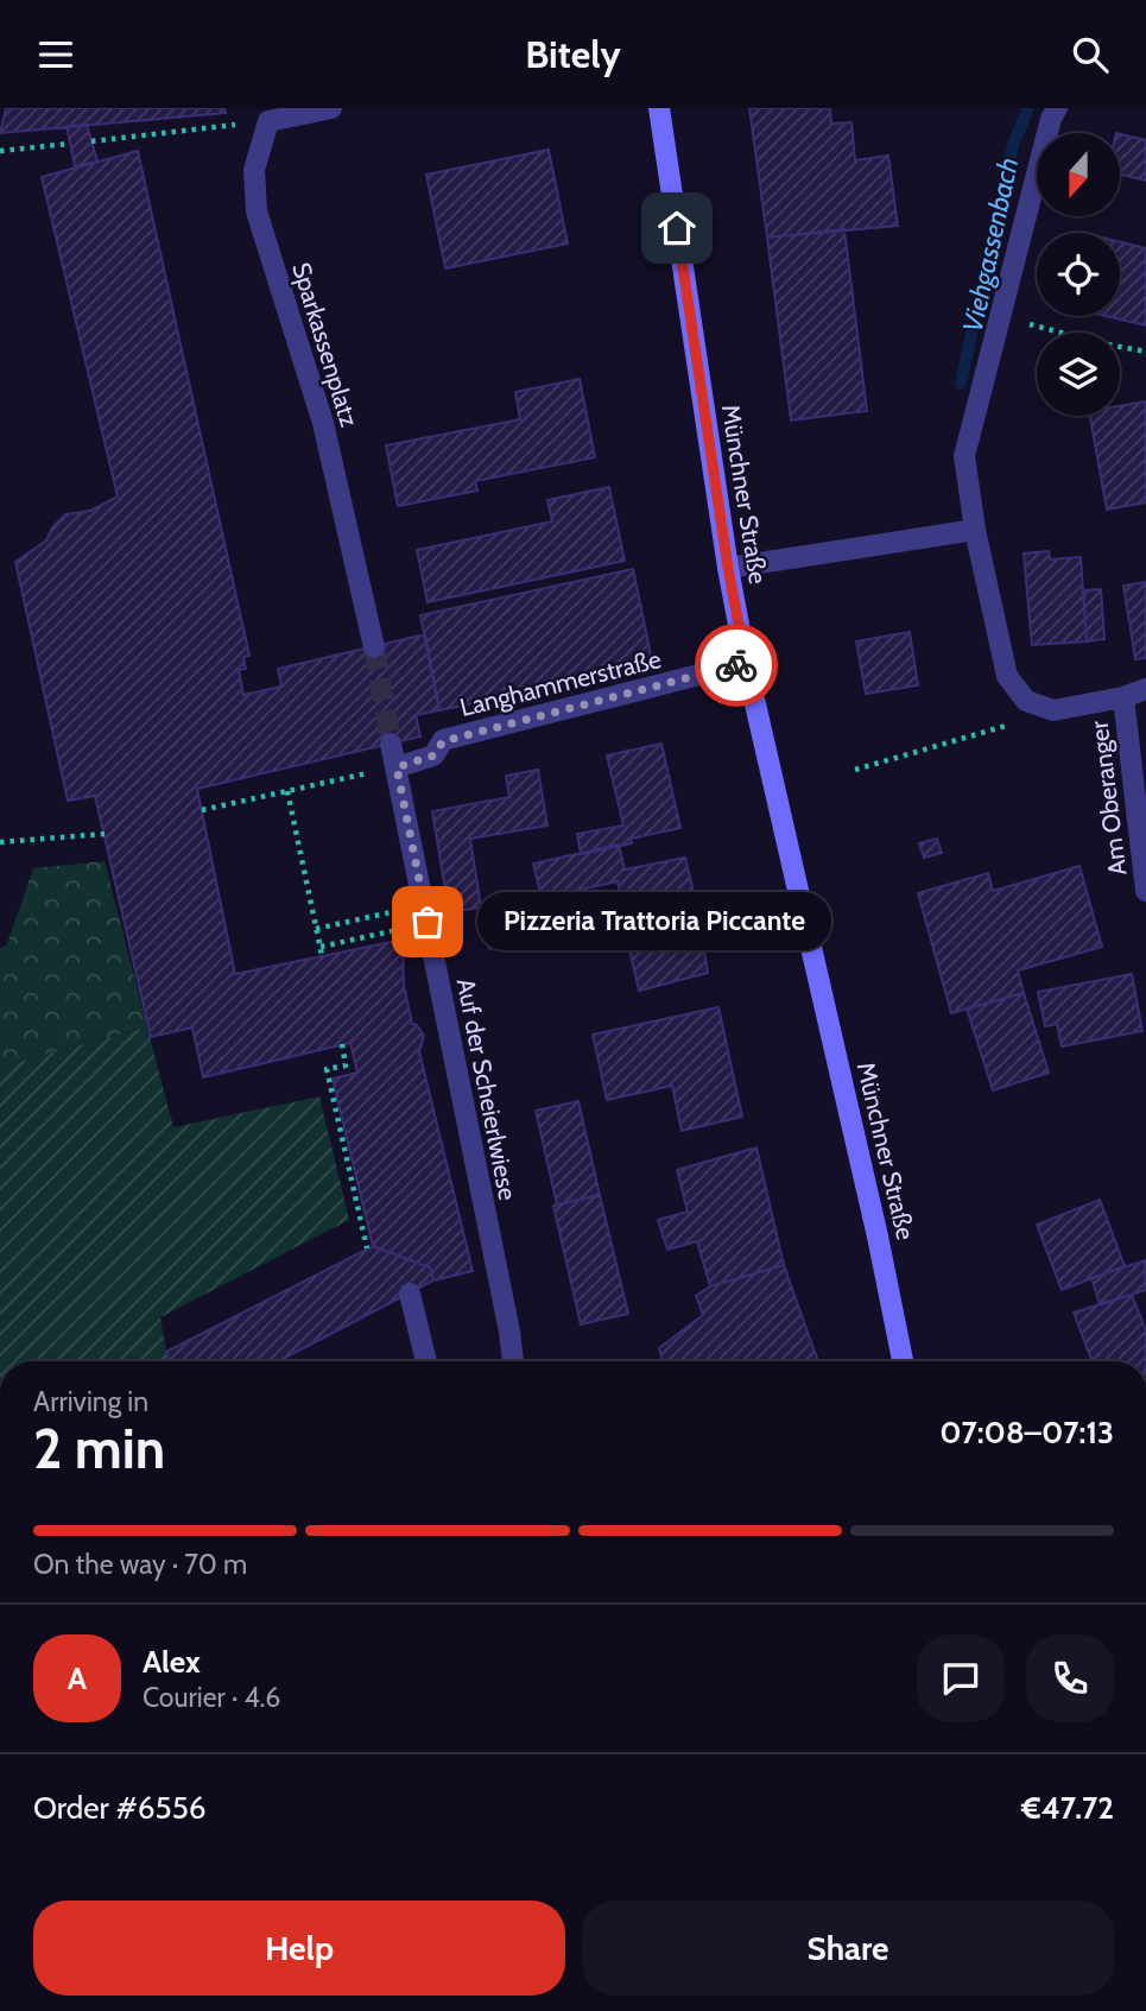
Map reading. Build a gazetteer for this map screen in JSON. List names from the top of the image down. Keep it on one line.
{"streets":{"main road":["Münchner Straße"],"street":["Sparkassenplatz","Langhammerstraße","Am Oberanger","Auf der Scheierlwiese"]},"crossings":[["Münchner Straße","Langhammerstraße"],["Langhammerstraße","Auf der Scheierlwiese"]],"water":["Viehgassenbach"],"places":["Pizzeria Trattoria Piccante"],"north":"bottom","page":{"header":"Bitely","bubble":"Pizzeria Trattoria Piccante","heading":["2 min","Arriving in","07:08–07:13"],"panel":["Alex","Courier · 4.6","Order #6556","€47.72"],"bar":"On the way · 70 m","round":"A","buttons":["Help","Share"]}}
